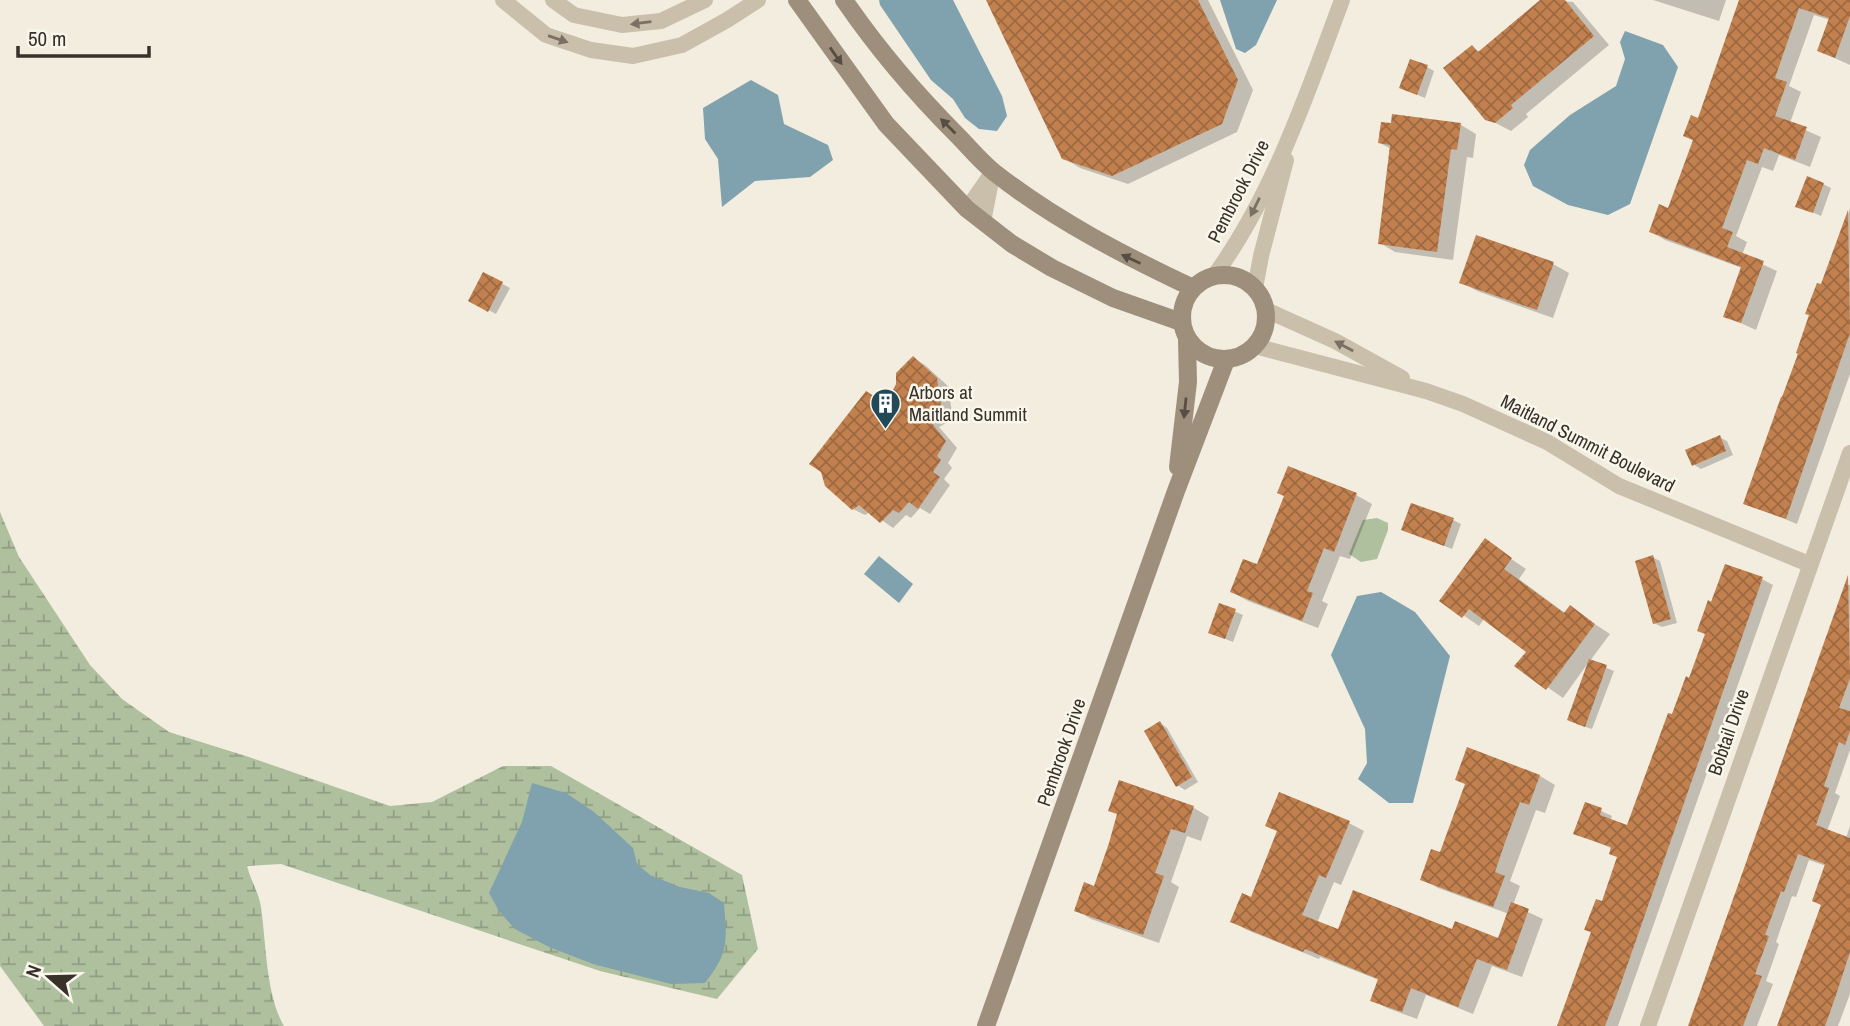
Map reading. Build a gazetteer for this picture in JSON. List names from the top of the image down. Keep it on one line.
{"streets":{"street":["Pembrook Drive","Maitland Summit Boulevard","Bobtail Drive"]},"crossings":[["Pembrook Drive","Maitland Summit Boulevard"],["Maitland Summit Boulevard","Bobtail Drive"]],"places":{"building":["Arbors at Maitland Summit"]},"scale_bar":"50 m","north":"left"}
